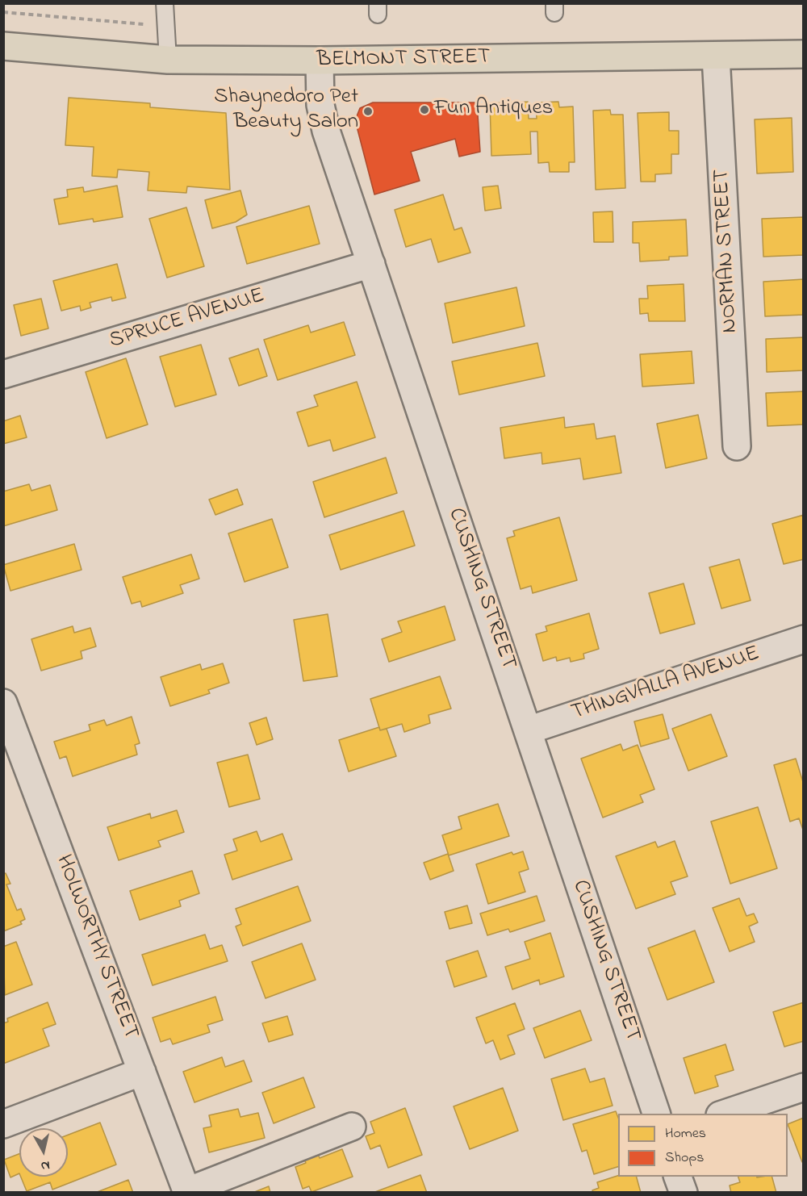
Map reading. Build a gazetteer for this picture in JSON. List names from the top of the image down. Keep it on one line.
{"streets":{"main road":["BELMONT STREET"],"street":["NORMAN STREET","SPRUCE AVENUE","CUSHING STREET","THINGVALLA AVENUE","HOLWORTHY STREET"]},"crossings":[["BELMONT STREET","NORMAN STREET"],["BELMONT STREET","CUSHING STREET"],["SPRUCE AVENUE","CUSHING STREET"],["CUSHING STREET","THINGVALLA AVENUE"]],"places":["Fun Antiques","Shaynedoro Pet Beauty Salon"],"legend":["Homes","Shops"],"north":"bottom"}
